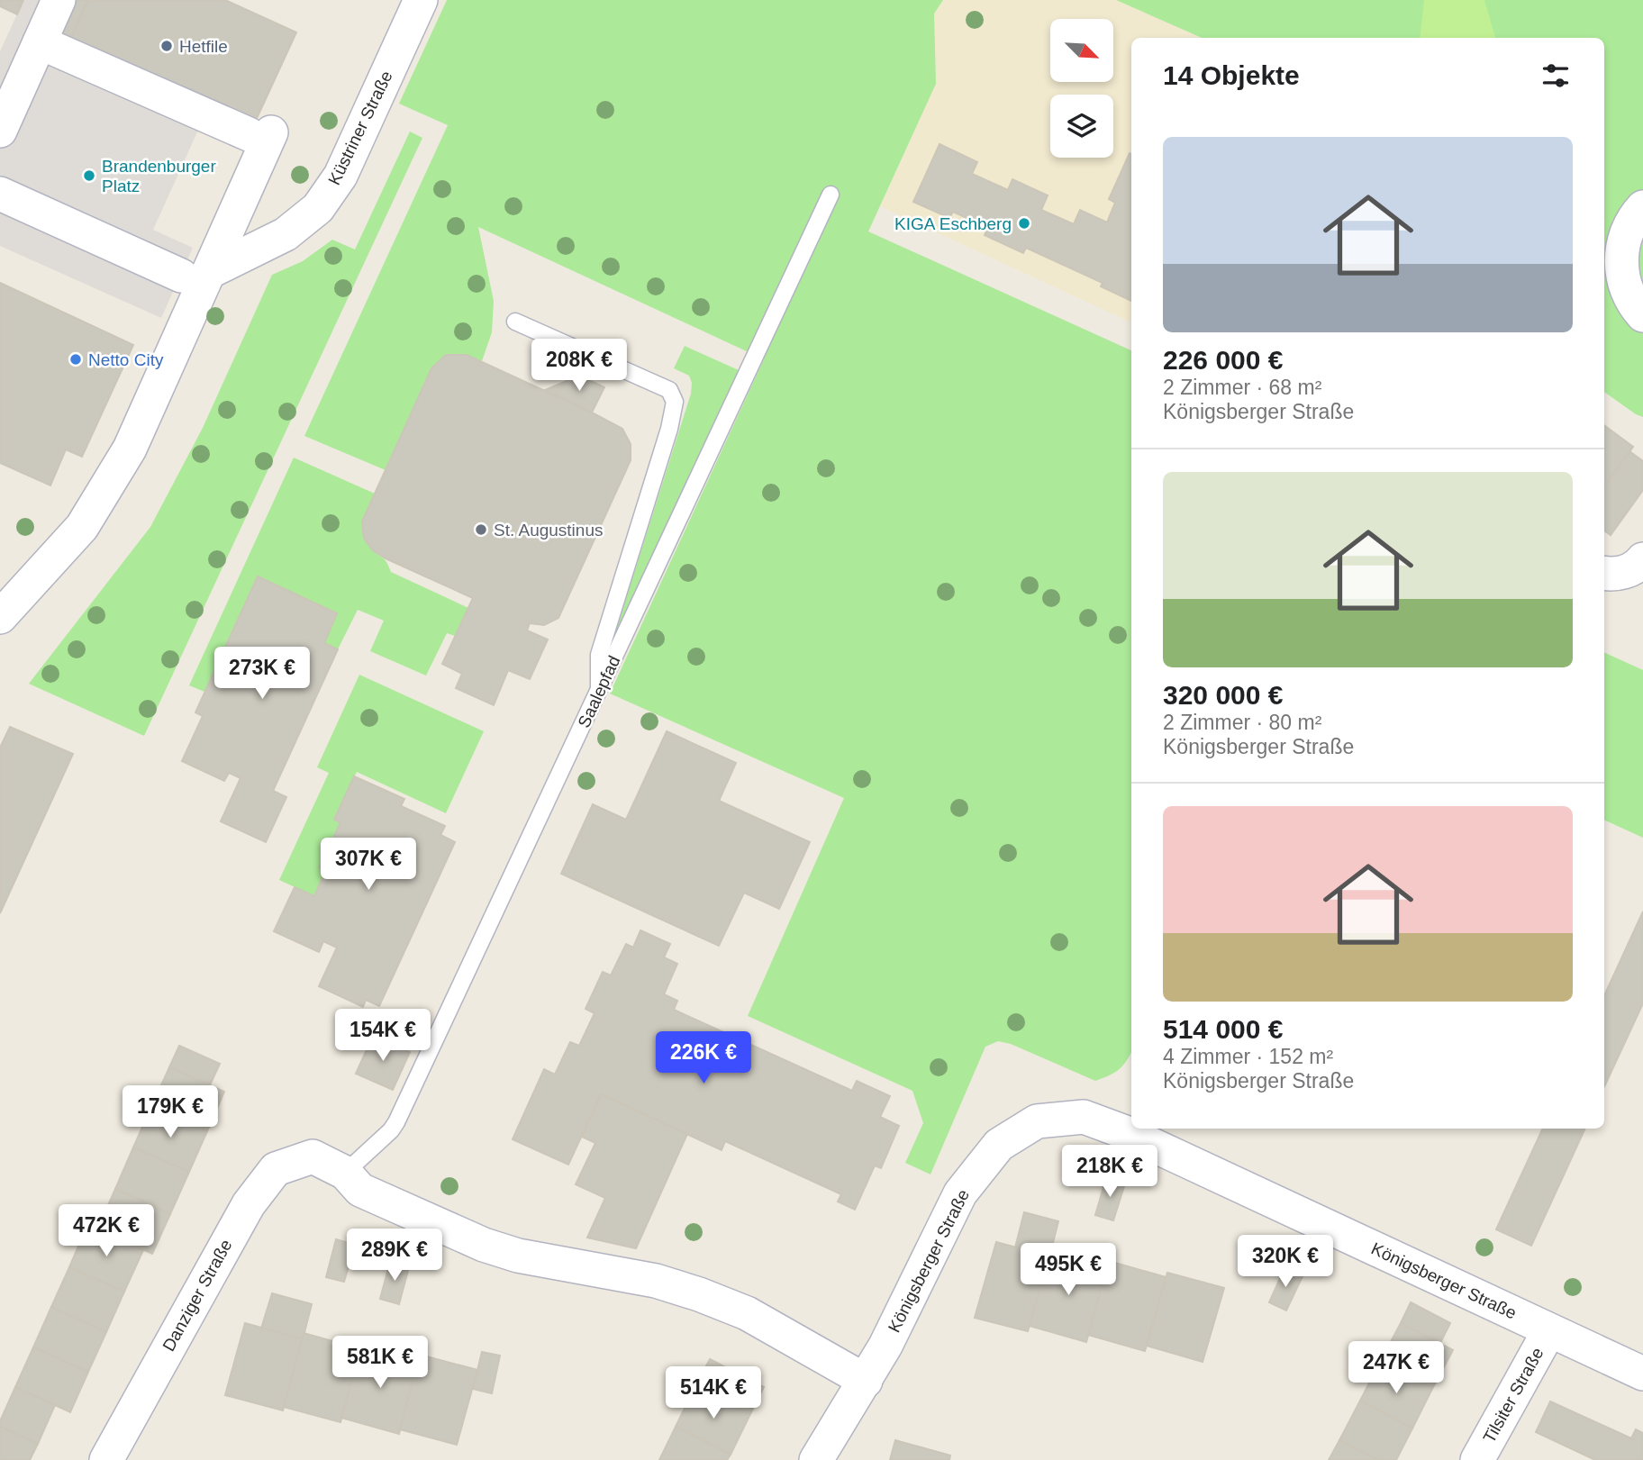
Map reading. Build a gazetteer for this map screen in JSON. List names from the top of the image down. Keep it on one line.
{"streets":{"street":["Küstriner Straße","Königsberger Straße","Danziger Straße","Tilsiter Straße"],"lane":["Saalepfad"]},"crossings":[["Saalepfad","Danziger Straße"],["Königsberger Straße","Tilsiter Straße"]],"places":["Hetfile","Brandenburger Platz","KIGA Eschberg","Netto City","St. Augustinus"],"north":"bottom right","page":{"heading":"14 Objekte","list":[{"name":"226 000 €","note":"2 Zimmer · 68 m² · Königsberger Straße"},{"name":"320 000 €","note":"2 Zimmer · 80 m² · Königsberger Straße"},{"name":"514 000 €","note":"4 Zimmer · 152 m² · Königsberger Straße"}],"price":["208K €","273K €","307K €","154K €","226K €","179K €","218K €","472K €","289K €","320K €","495K €","581K €","247K €","514K €"]}}
